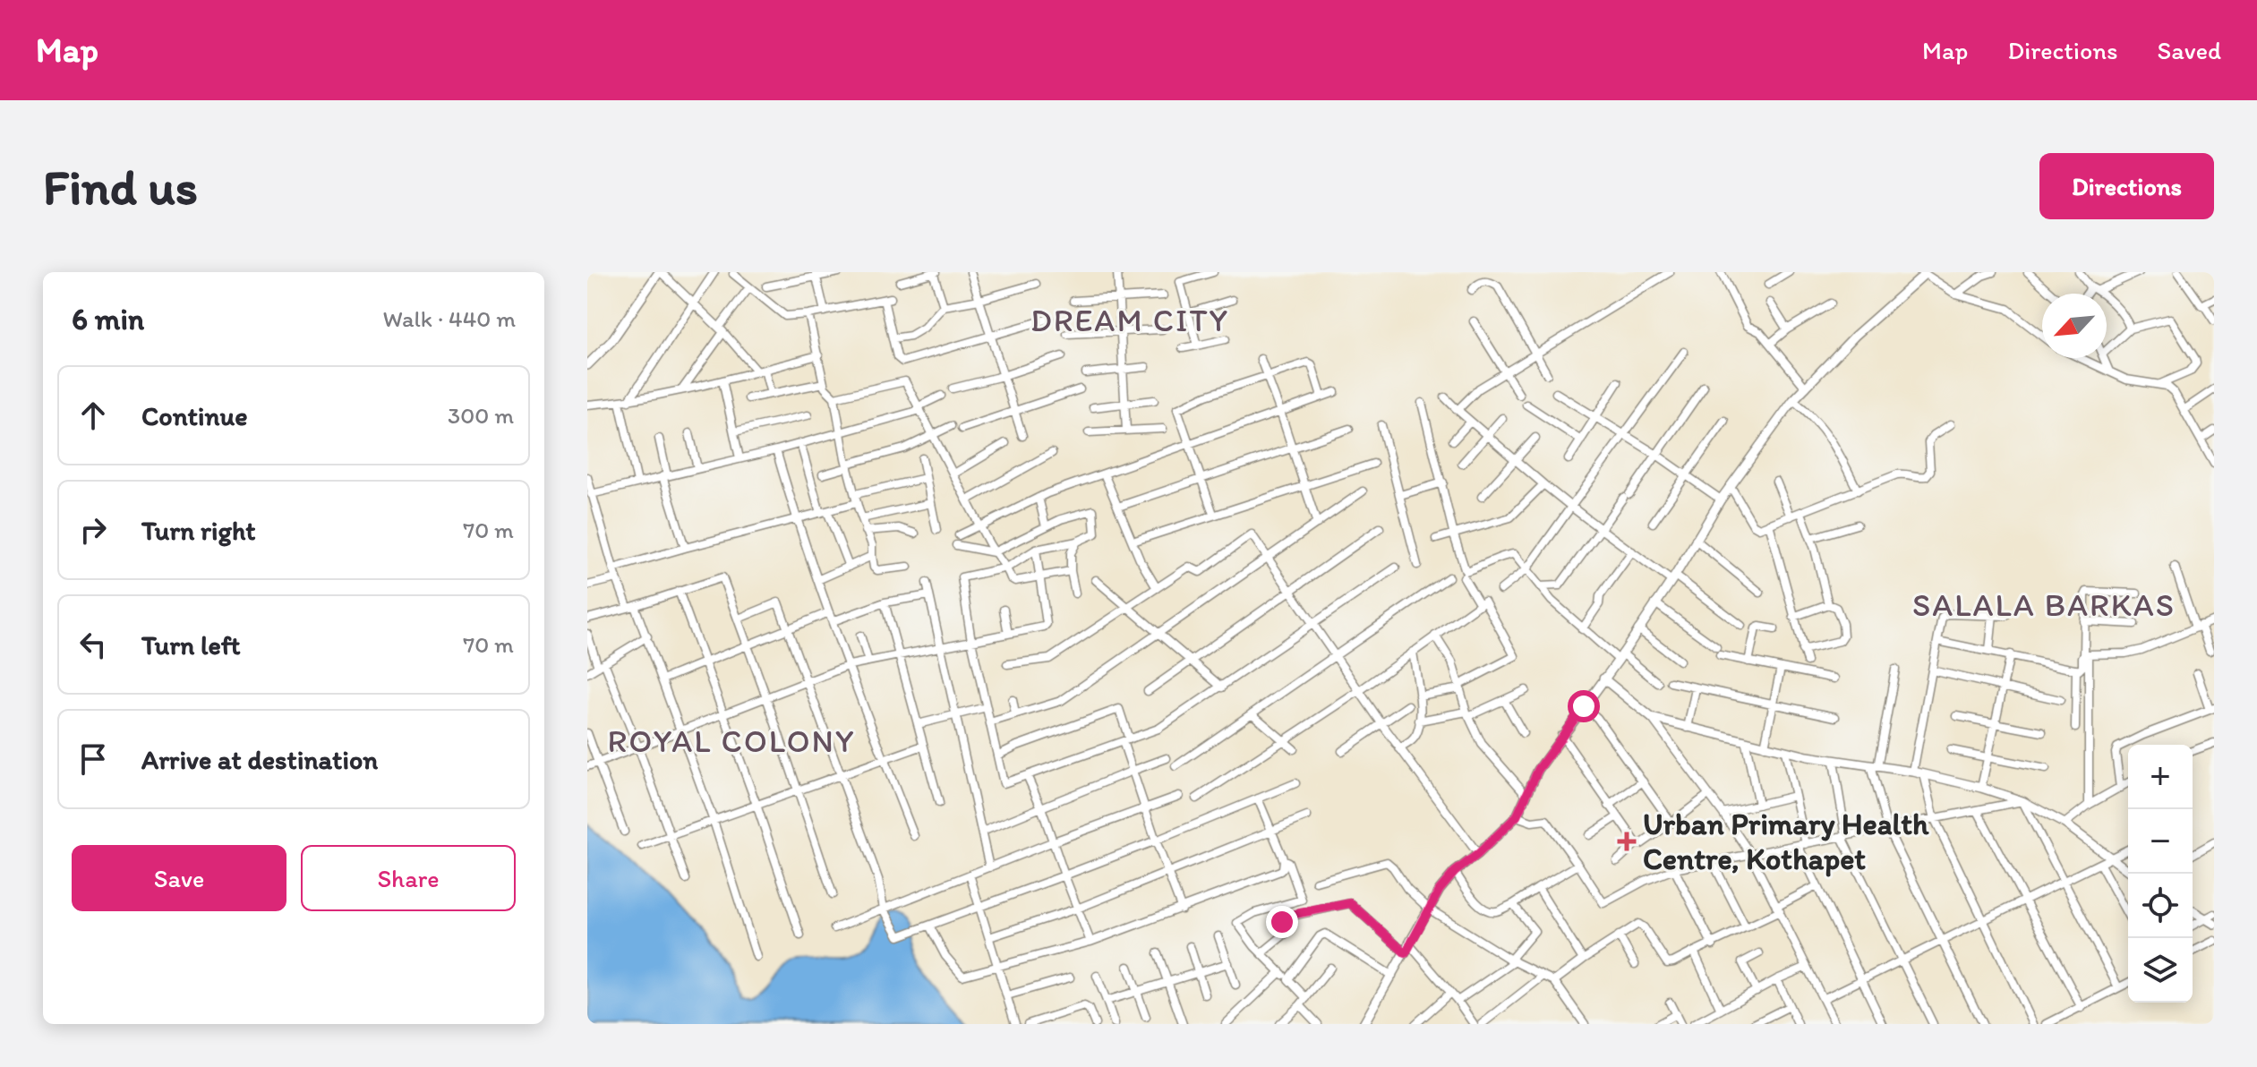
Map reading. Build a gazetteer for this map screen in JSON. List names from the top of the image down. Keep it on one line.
{"districts":["DREAM CITY","SALALA BARKAS","ROYAL COLONY"],"places":{"health":["Urban Primary Health Centre, Kothapet"]},"north":"bottom left","page":{"header":"Map","nav":["Map","Directions","Saved"],"buttons":["Directions",["Save","Share"]],"title":"Find us","heading":["6 min","Walk · 440 m"],"list":[["Continue","300 m"],["Turn right","70 m"],["Turn left","70 m"],"Arrive at destination"],"map_buttons":["+","−"]}}
